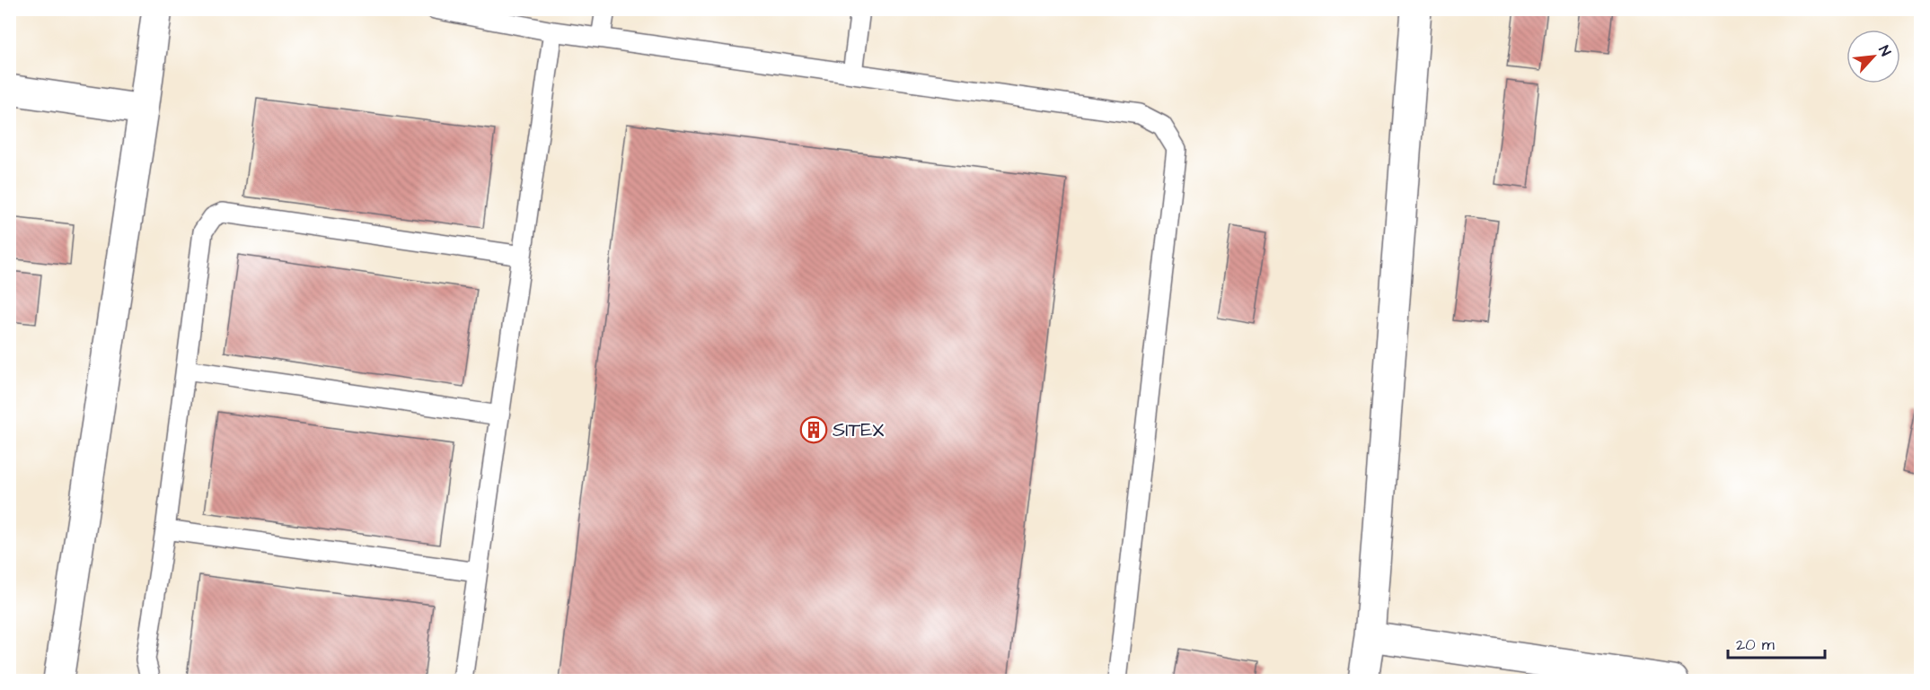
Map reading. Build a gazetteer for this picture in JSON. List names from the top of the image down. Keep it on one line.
{"places":{"building":["SITEX"]},"scale_bar":"20 m","north":"top right"}
